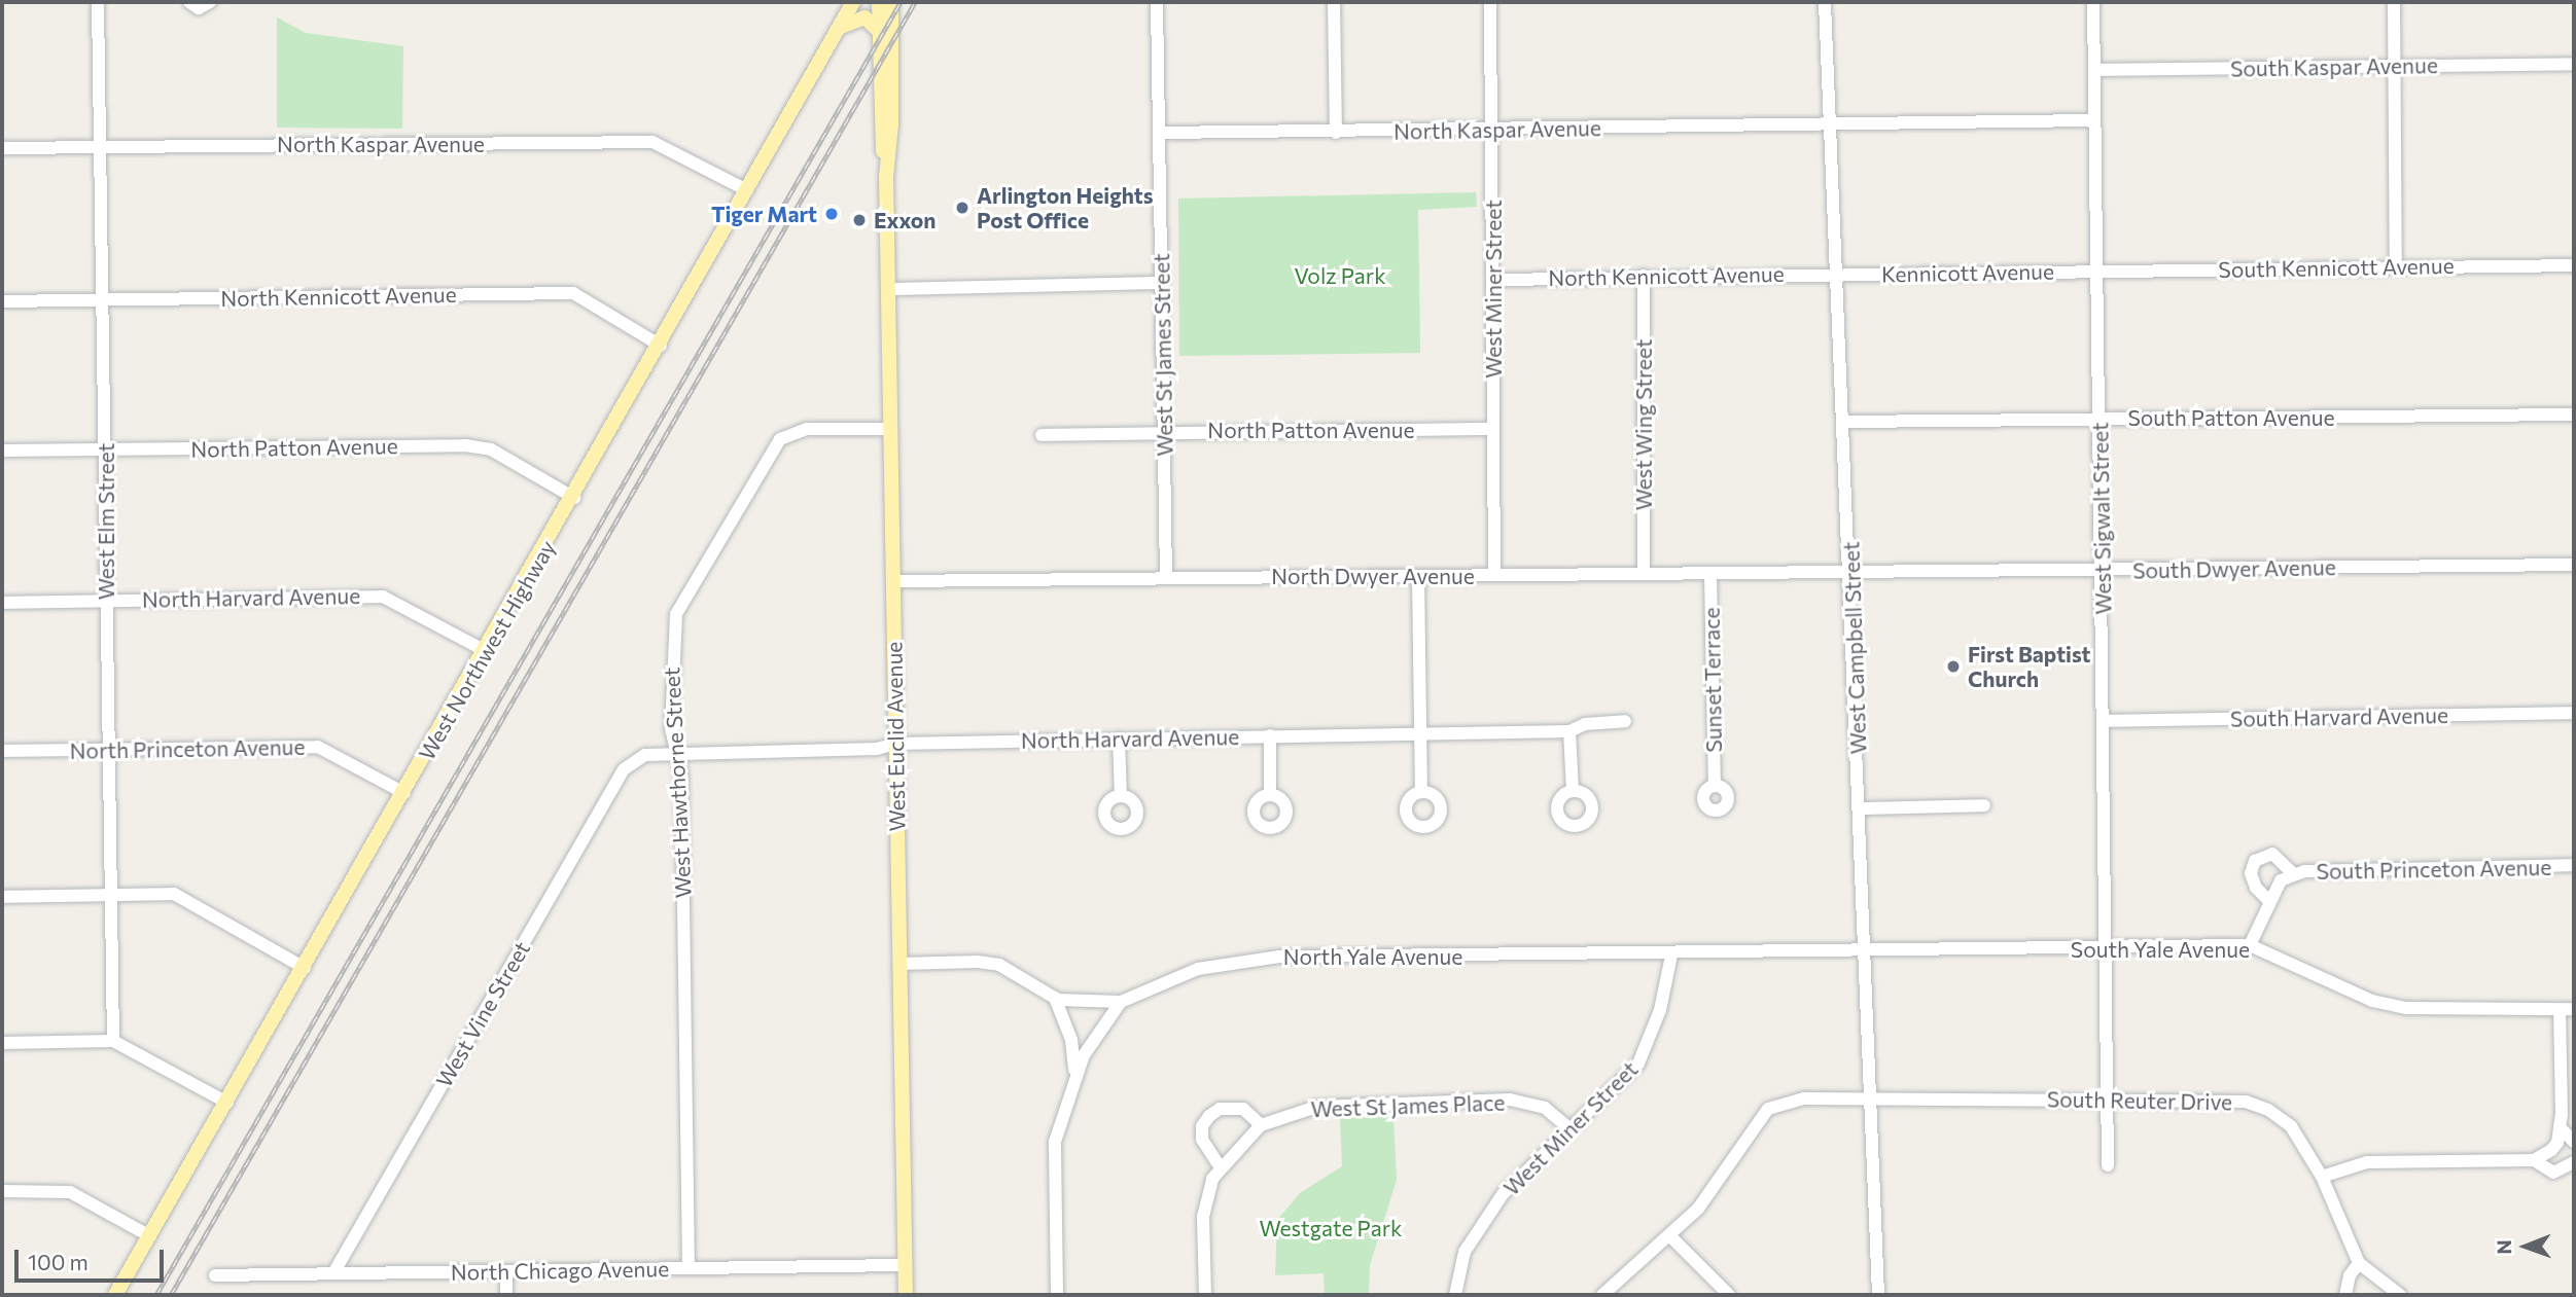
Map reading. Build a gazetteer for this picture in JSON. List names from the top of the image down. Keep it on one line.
{"streets":{"main road":["West Northwest Highway","West Euclid Avenue"],"street":["South Kaspar Avenue","North Kaspar Avenue","South Kennicott Avenue","Kennicott Avenue","North Kennicott Avenue","West Miner Street","West St James Street","South Patton Avenue","West Wing Street","North Patton Avenue","West Sigwalt Street","West Elm Street","South Dwyer Avenue","North Dwyer Avenue","North Harvard Avenue","West Campbell Street","Sunset Terrace","South Harvard Avenue","North Princeton Avenue","West Hawthorne Street","South Princeton Avenue","South Yale Avenue","North Yale Avenue","West Vine Street","South Reuter Drive","West St James Place","North Chicago Avenue"]},"crossings":[["South Kaspar Avenue","West Sigwalt Street"],["North Kaspar Avenue","West Miner Street"],["North Kaspar Avenue","West St James Street"],["North Kaspar Avenue","West Elm Street"],["North Kaspar Avenue","West Campbell Street"],["North Kaspar Avenue","West Northwest Highway"],["South Kennicott Avenue","Kennicott Avenue"],["South Kennicott Avenue","West Sigwalt Street"],["Kennicott Avenue","North Kennicott Avenue"],["Kennicott Avenue","West Sigwalt Street"],["Kennicott Avenue","West Campbell Street"],["North Kennicott Avenue","West Miner Street"],["North Kennicott Avenue","West Wing Street"],["North Kennicott Avenue","West Elm Street"],["North Kennicott Avenue","West Campbell Street"],["North Kennicott Avenue","West Northwest Highway"],["West Miner Street","North Patton Avenue"],["West Miner Street","North Dwyer Avenue"],["West Miner Street","North Yale Avenue"],["West Miner Street","West St James Place"],["West St James Street","North Patton Avenue"],["West St James Street","North Dwyer Avenue"],["South Patton Avenue","West Sigwalt Street"],["South Patton Avenue","West Campbell Street"],["West Wing Street","North Dwyer Avenue"],["North Patton Avenue","West Elm Street"],["North Patton Avenue","West Northwest Highway"],["West Sigwalt Street","South Dwyer Avenue"],["West Sigwalt Street","South Harvard Avenue"],["West Sigwalt Street","South Yale Avenue"],["West Sigwalt Street","South Reuter Drive"],["West Elm Street","North Harvard Avenue"],["West Elm Street","North Princeton Avenue"],["South Dwyer Avenue","North Dwyer Avenue"],["South Dwyer Avenue","West Campbell Street"],["North Dwyer Avenue","West Campbell Street"],["North Dwyer Avenue","Sunset Terrace"],["North Dwyer Avenue","West Euclid Avenue"],["North Harvard Avenue","West Northwest Highway"],["North Harvard Avenue","West Euclid Avenue"],["North Harvard Avenue","West Hawthorne Street"],["North Harvard Avenue","West Vine Street"],["West Campbell Street","South Yale Avenue"],["West Campbell Street","North Yale Avenue"],["West Campbell Street","South Reuter Drive"],["West Northwest Highway","North Princeton Avenue"],["West Euclid Avenue","West Hawthorne Street"],["West Euclid Avenue","North Yale Avenue"],["West Euclid Avenue","North Chicago Avenue"],["West Hawthorne Street","North Chicago Avenue"],["South Princeton Avenue","South Yale Avenue"],["South Yale Avenue","North Yale Avenue"],["West Vine Street","North Chicago Avenue"]],"parks":["Volz Park","Westgate Park"],"places":["Arlington Heights Post Office","Tiger Mart","Exxon","First Baptist Church"],"scale_bar":"100 m","north":"left"}
